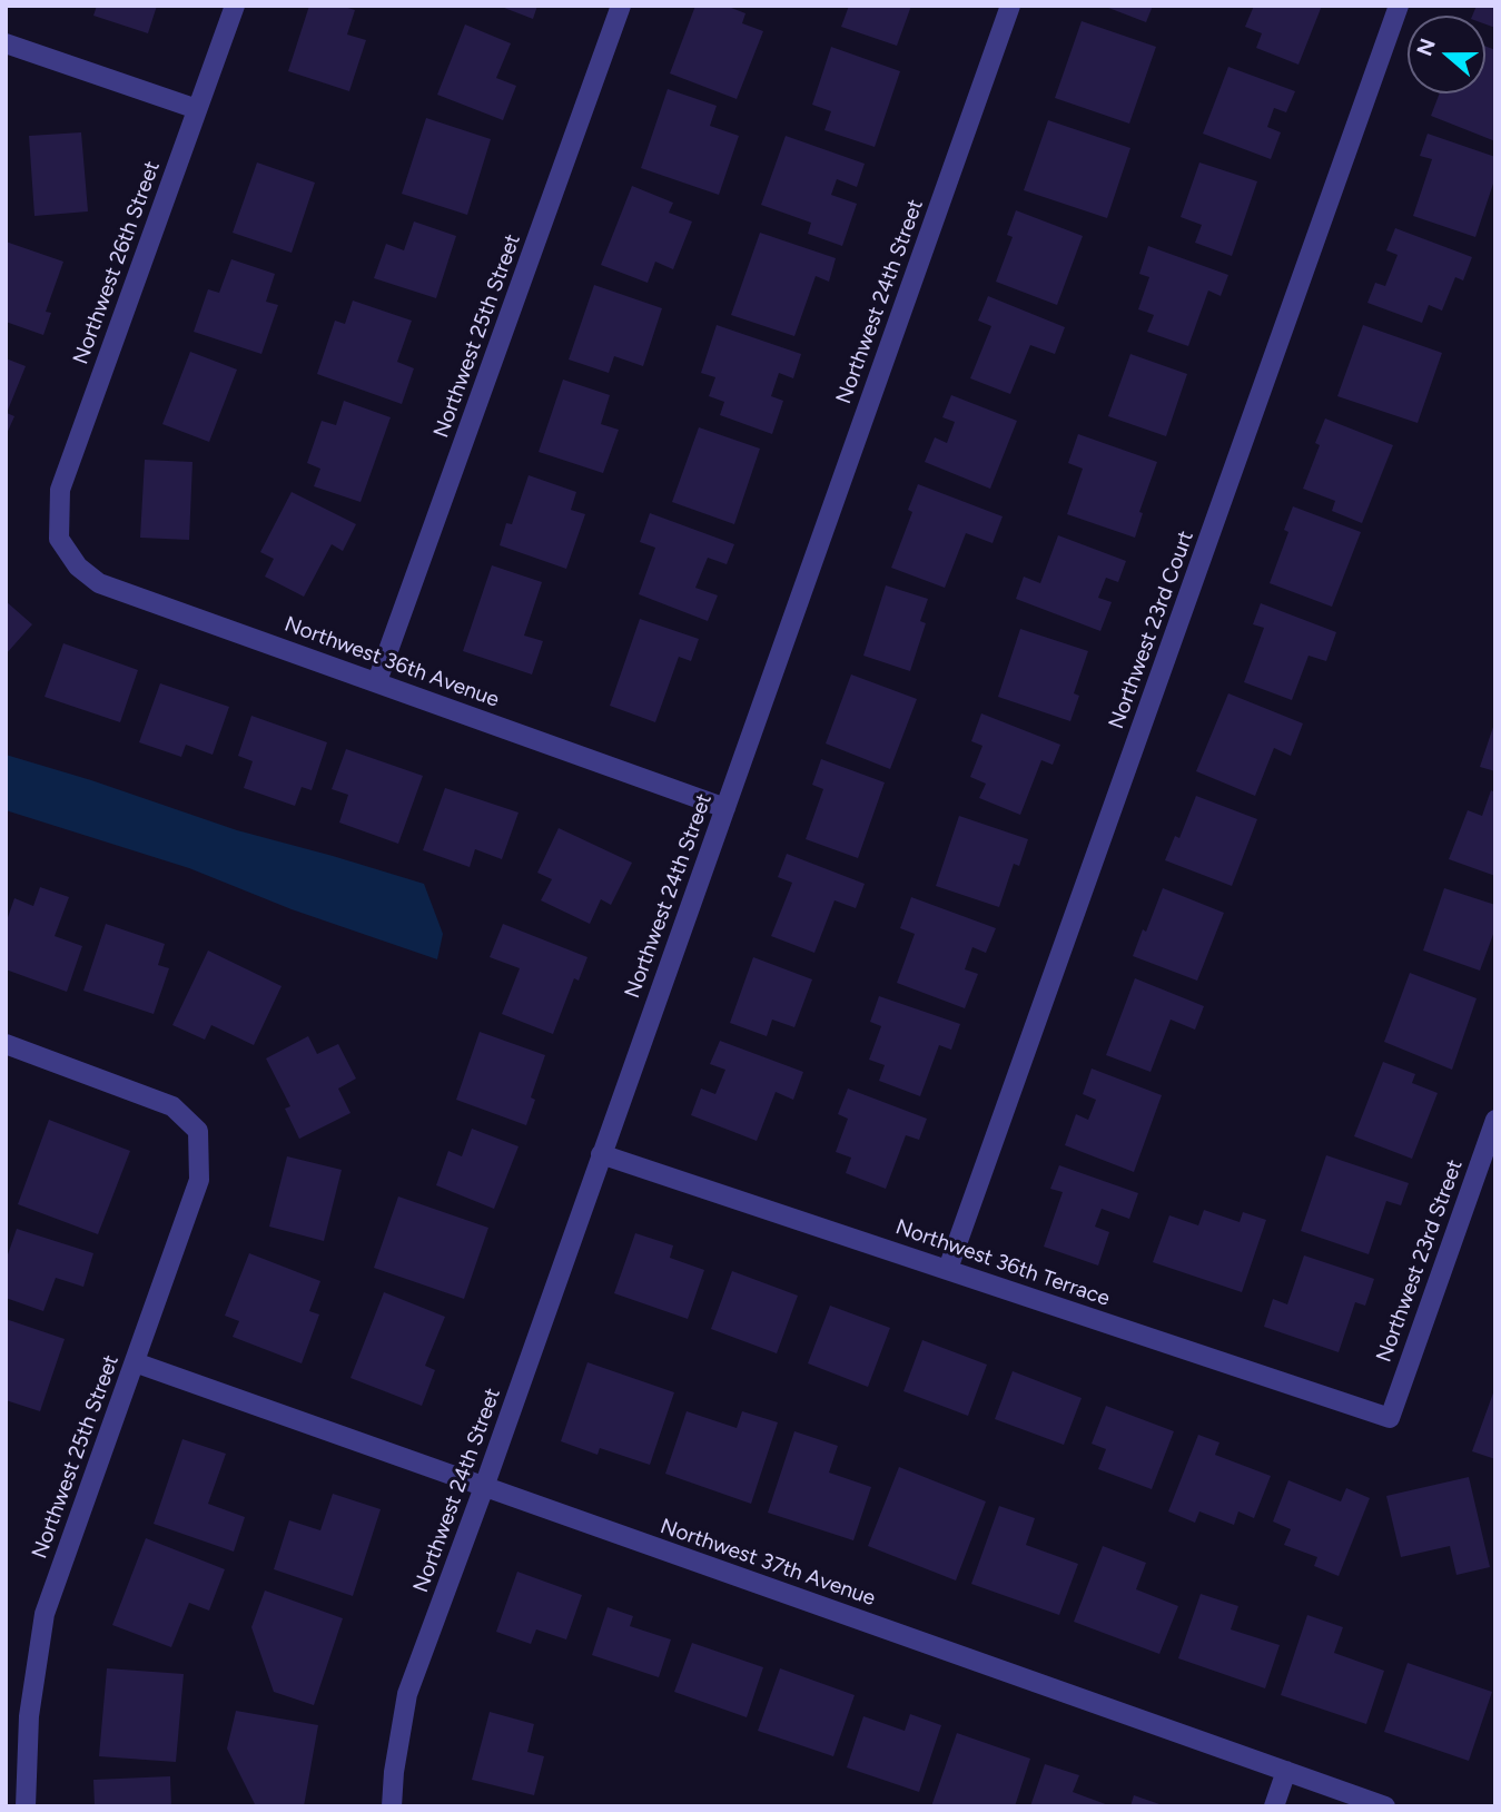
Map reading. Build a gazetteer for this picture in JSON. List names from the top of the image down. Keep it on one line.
{"streets":{"street":["Northwest 26th Street","Northwest 24th Street","Northwest 25th Street","Northwest 23rd Court","Northwest 36th Avenue","Northwest 23rd Street","Northwest 36th Terrace","Northwest 37th Avenue"]},"crossings":[["Northwest 26th Street","Northwest 36th Avenue"],["Northwest 24th Street","Northwest 36th Avenue"],["Northwest 24th Street","Northwest 36th Terrace"],["Northwest 24th Street","Northwest 37th Avenue"],["Northwest 25th Street","Northwest 36th Avenue"],["Northwest 25th Street","Northwest 37th Avenue"],["Northwest 23rd Court","Northwest 36th Terrace"],["Northwest 23rd Street","Northwest 36th Terrace"]],"north":"left"}
